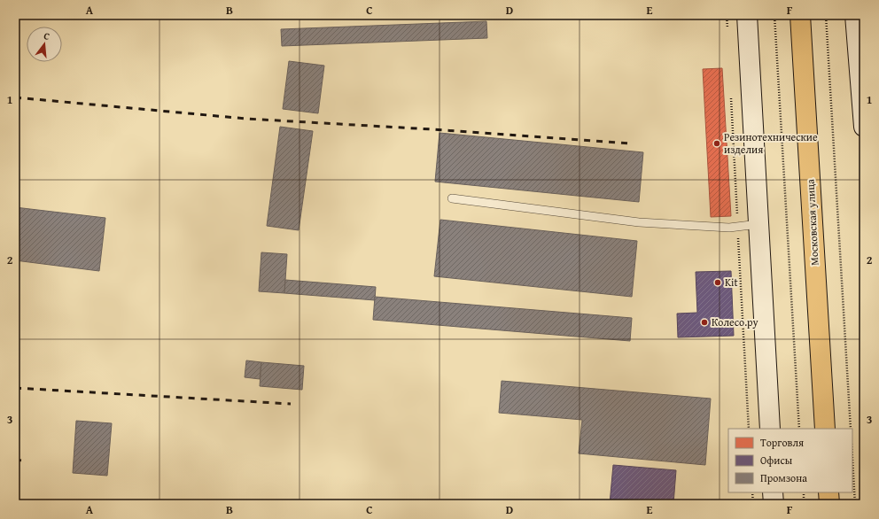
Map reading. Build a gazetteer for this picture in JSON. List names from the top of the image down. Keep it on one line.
{"streets":{"main road":["Московская улица"]},"places":["Резинотехнические изделия","Kit","Колесо.ру"],"legend":["Торговля","Офисы","Промзона"],"north":"top","grid":{"columns":["A","B","C","D","E","F"],"rows":["1","2","3"]}}
